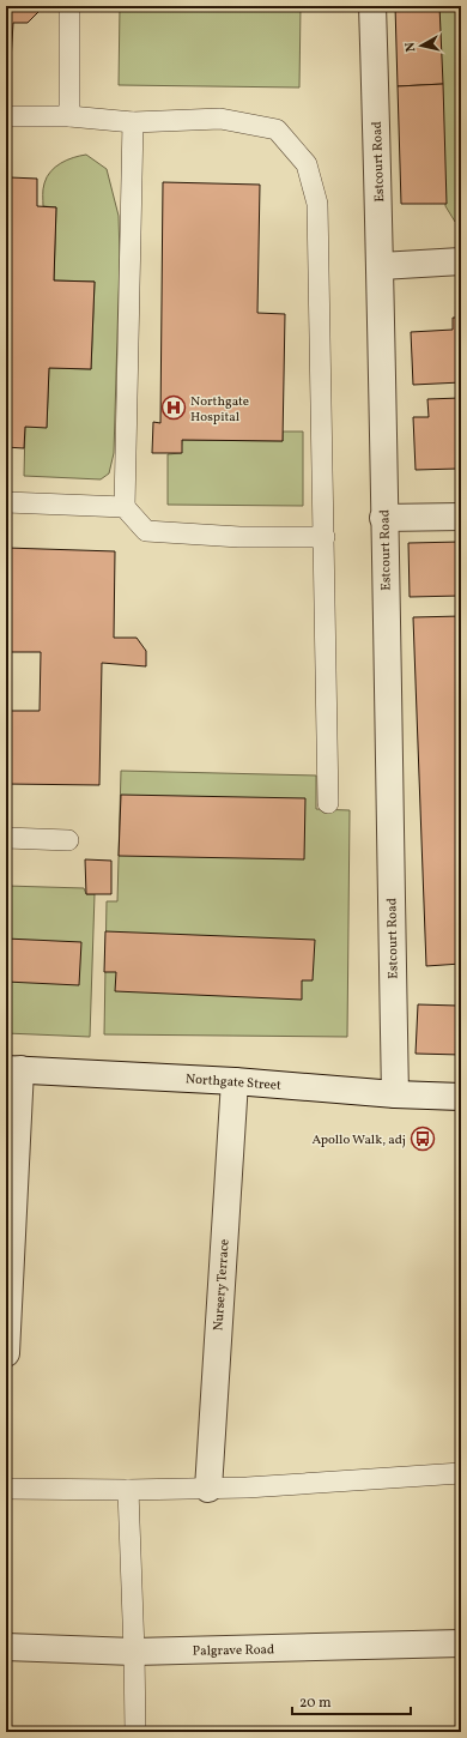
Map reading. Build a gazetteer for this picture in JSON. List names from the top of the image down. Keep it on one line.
{"streets":{"street":["Estcourt Road","Northgate Street","Nursery Terrace","Palgrave Road"]},"crossings":[["Estcourt Road","Northgate Street"],["Northgate Street","Nursery Terrace"]],"places":{"hospital":["Northgate Hospital"],"bus stop":["Apollo Walk, adj"]},"scale_bar":"20 m","north":"left"}
